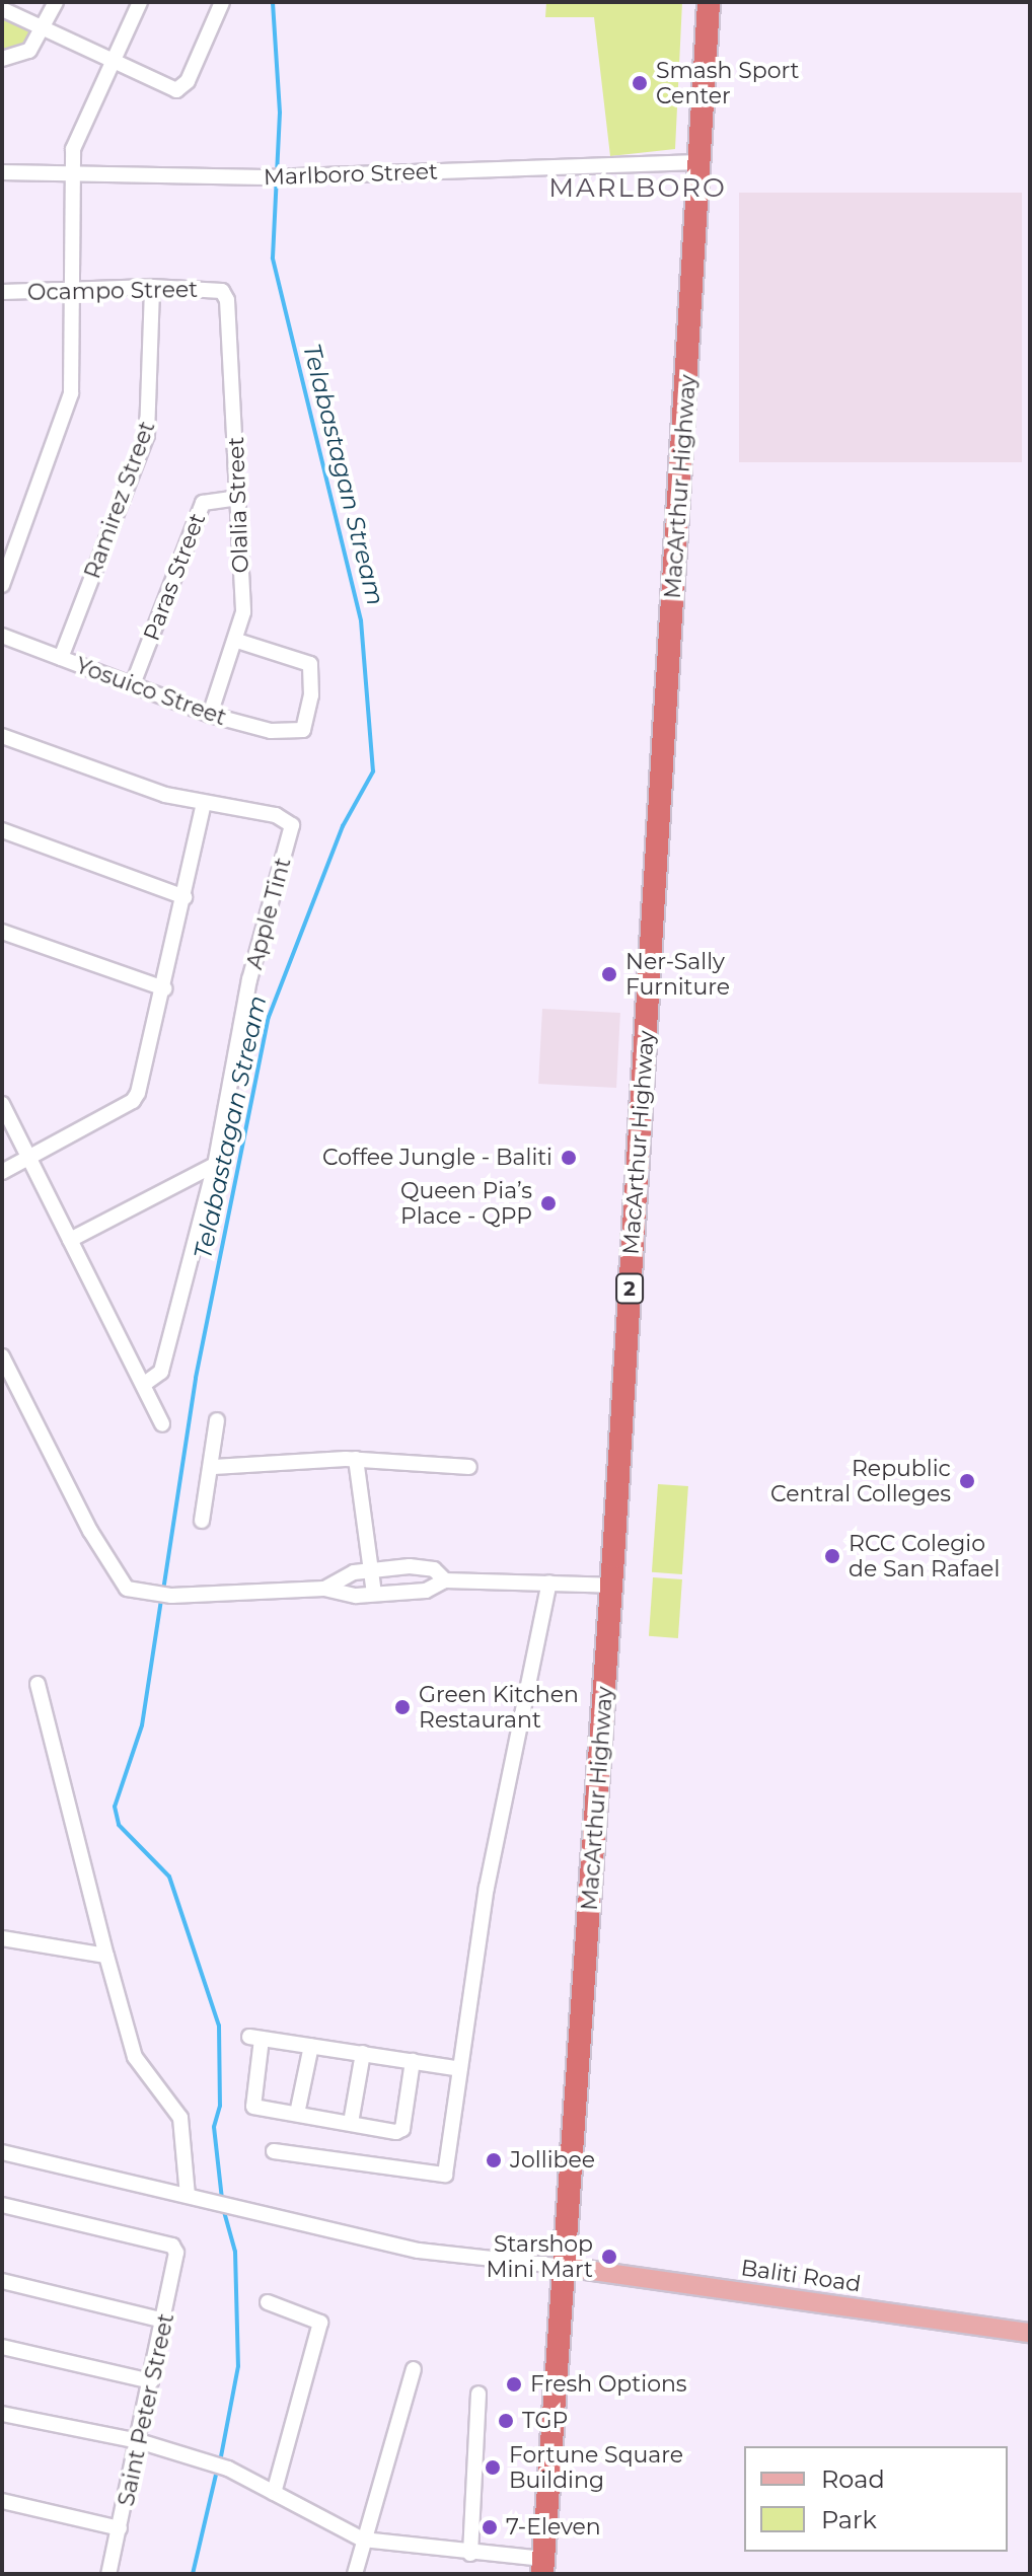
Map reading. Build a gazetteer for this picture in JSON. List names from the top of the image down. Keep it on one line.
{"streets":{"highway":["MacArthur Highway","2"],"main road":["Baliti Road"],"street":["Marlboro Street","Ocampo Street","Ramirez Street","Olalia Street","Paras Street","Yosuico Street","Apple Tint","Saint Peter Street"]},"crossings":[["Marlboro Street","MacArthur Highway"],["Ocampo Street","Ramirez Street"],["Ocampo Street","Olalia Street"],["MacArthur Highway","Baliti Road"],["Ramirez Street","Yosuico Street"],["Olalia Street","Paras Street"],["Olalia Street","Yosuico Street"],["Paras Street","Yosuico Street"]],"districts":["MARLBORO"],"water":["Telabastagan Stream"],"places":["Smash Sport Center","Ner-Sally Furniture","Coffee Jungle - Baliti","Queen Pia’s Place - QPP","Republic Central Colleges","RCC Colegio de San Rafael","Green Kitchen Restaurant","Jollibee","Starshop Mini Mart","Fresh Options","TGP","Fortune Square Building","7-Eleven"],"legend":["Road","Park"]}
